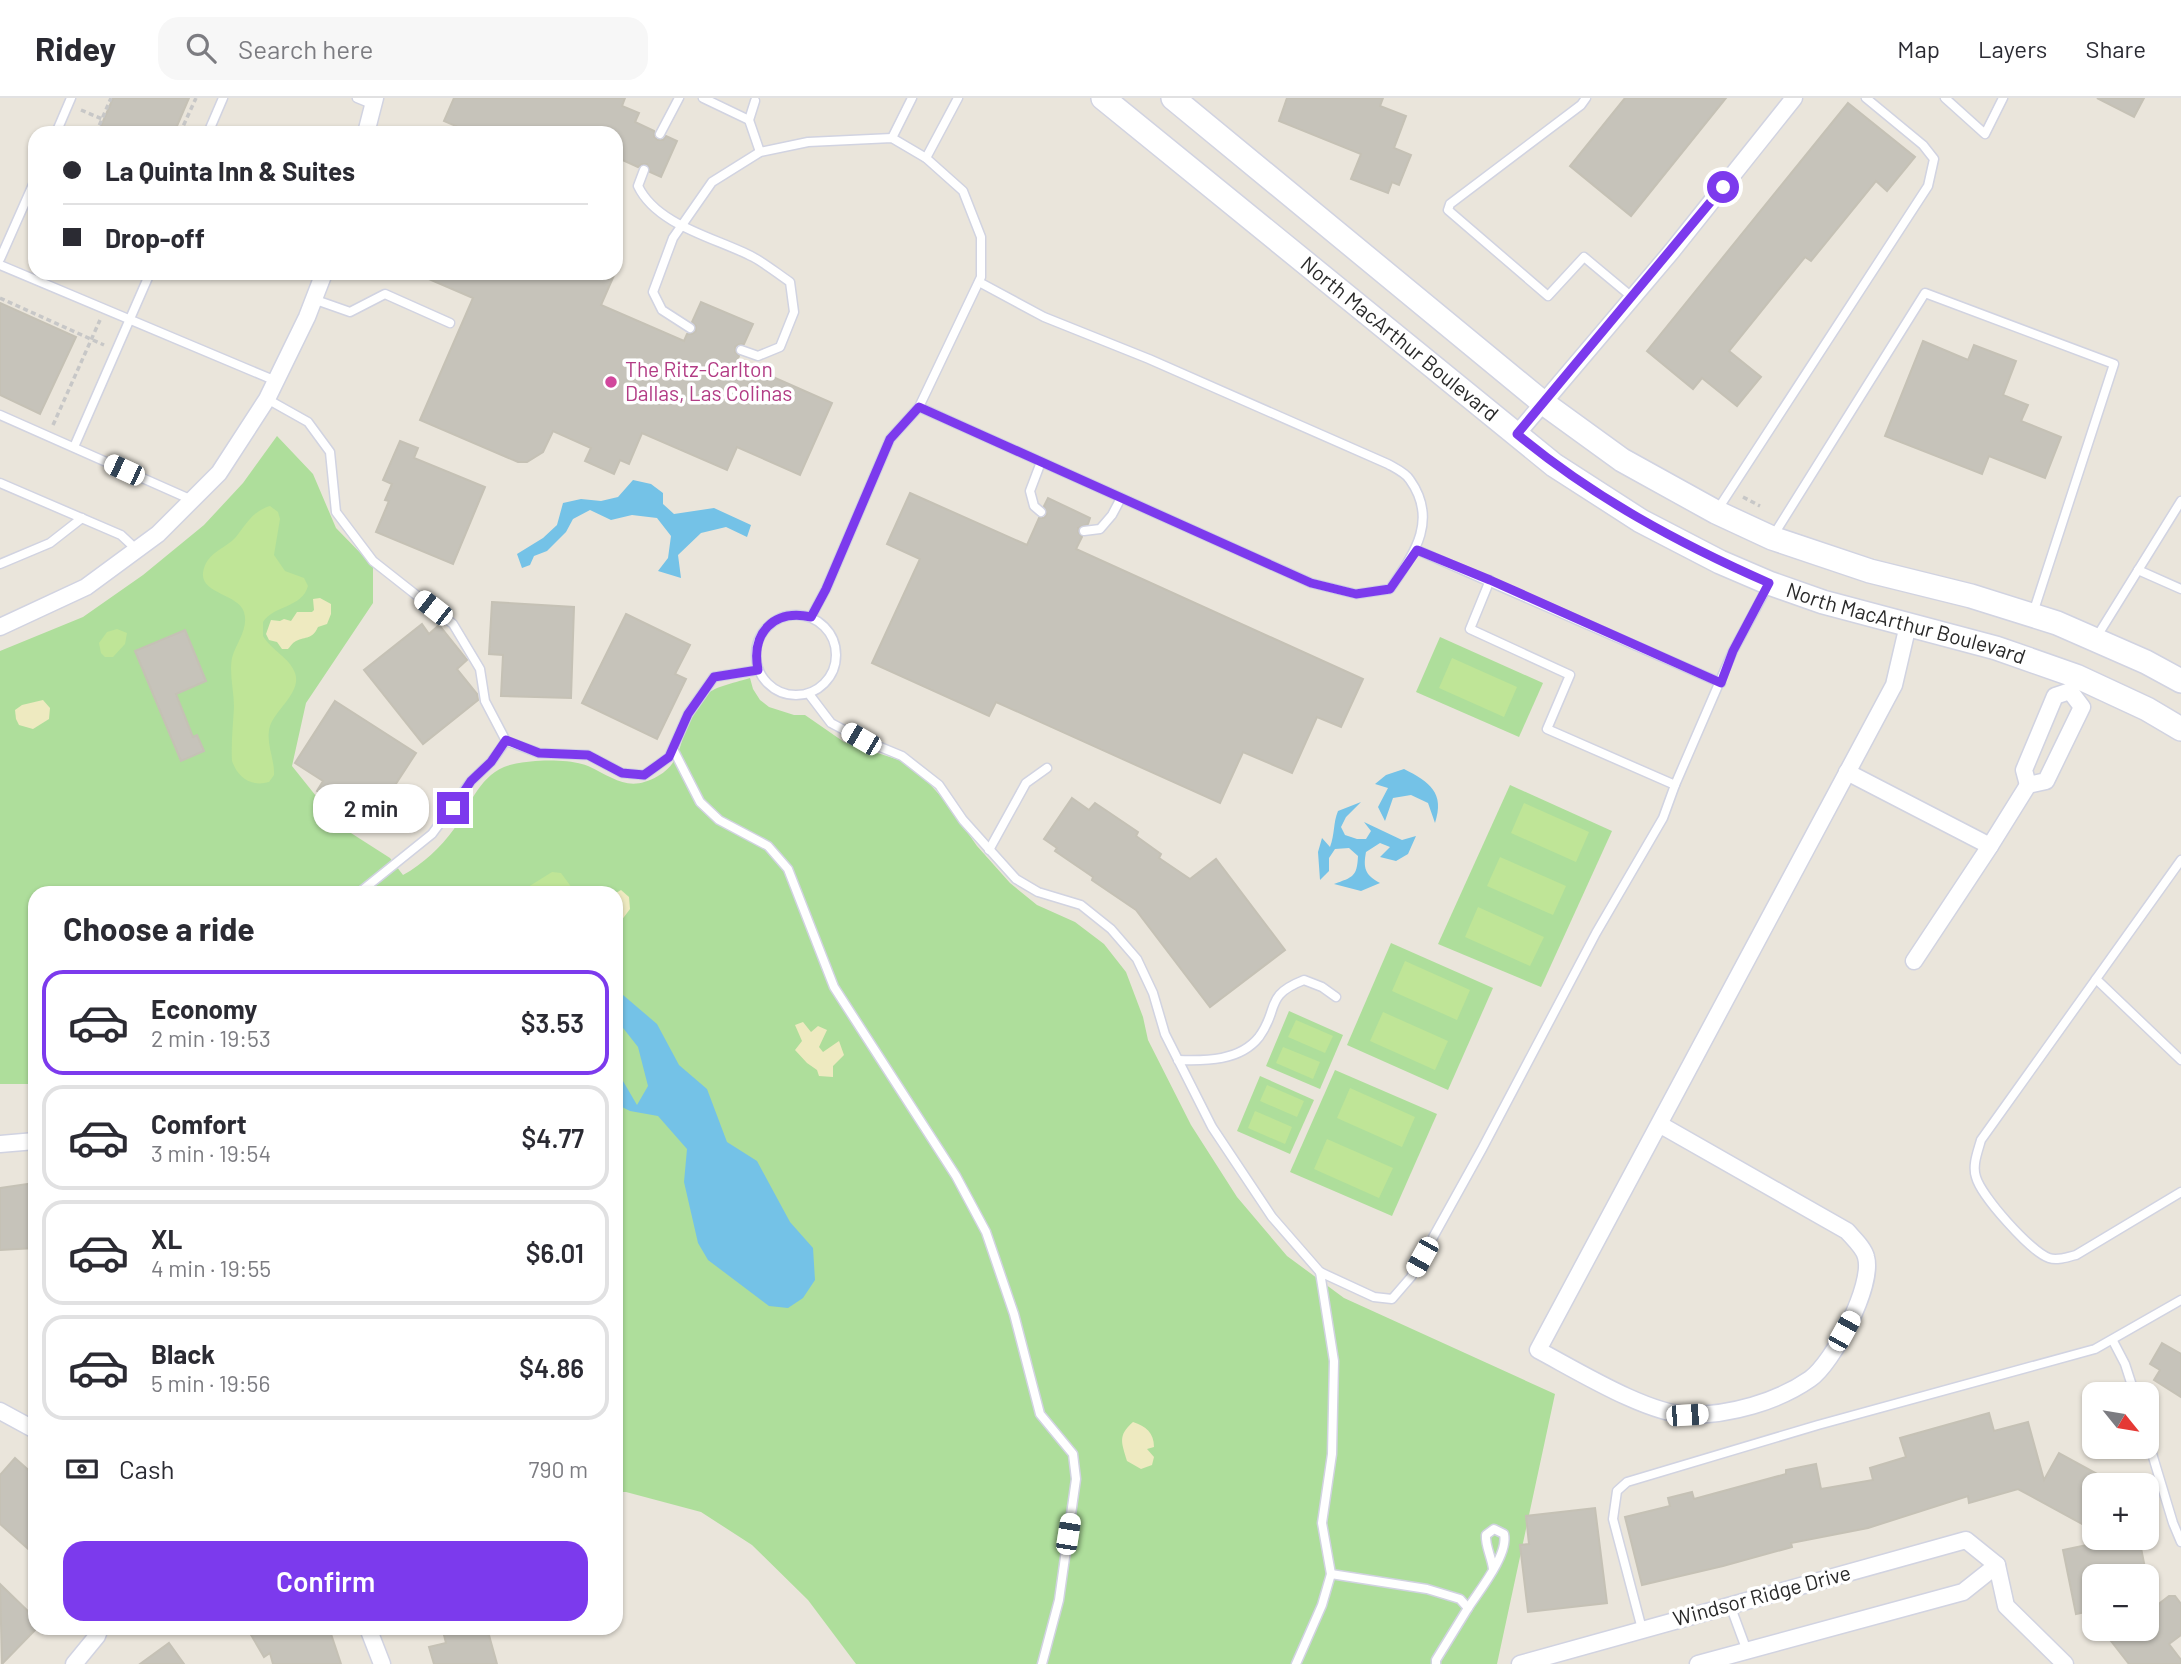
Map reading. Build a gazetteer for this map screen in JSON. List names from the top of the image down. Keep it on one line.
{"streets":{"main road":["North MacArthur Boulevard"],"street":["Windsor Ridge Drive"]},"places":["The Ritz-Carlton Dallas, Las Colinas"],"north":"bottom right","page":{"header":"Ridey","search":"Search here","nav":["Map","Layers","Share"],"banner":["La Quinta Inn & Suites","Drop-off"],"bubble":"2 min","heading":"Choose a ride","list":[{"name":"Economy","note":"2 min · 19:53","value":"$3.53"},{"name":"Comfort","note":"3 min · 19:54","value":"$4.77"},{"name":"XL","note":"4 min · 19:55","value":"$6.01"},{"name":"Black","note":"5 min · 19:56","value":"$4.86"}],"map_buttons":["+","−"],"pay":["Cash","790 m"],"buttons":"Confirm"}}
